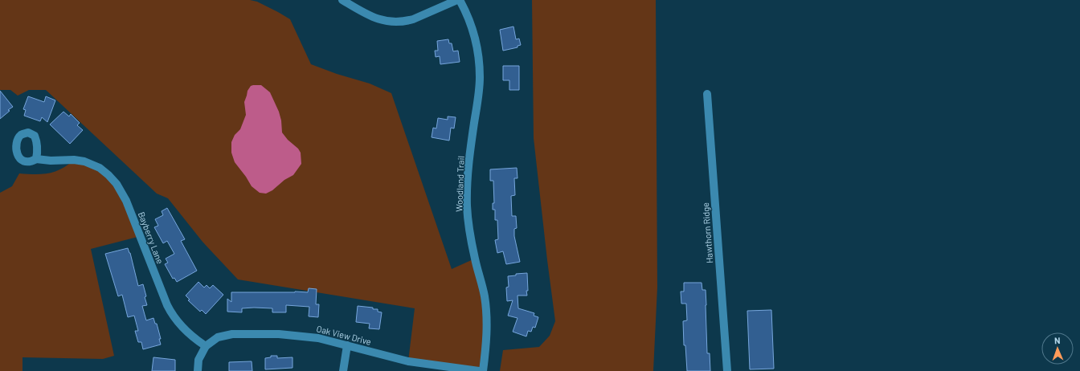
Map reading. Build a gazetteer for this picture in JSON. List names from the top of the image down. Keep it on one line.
{"streets":{"street":["Woodland Trail","Hawthorn Ridge","Bayberry Lane","Oak View Drive"]},"crossings":[["Bayberry Lane","Oak View Drive"]],"north":"top"}
